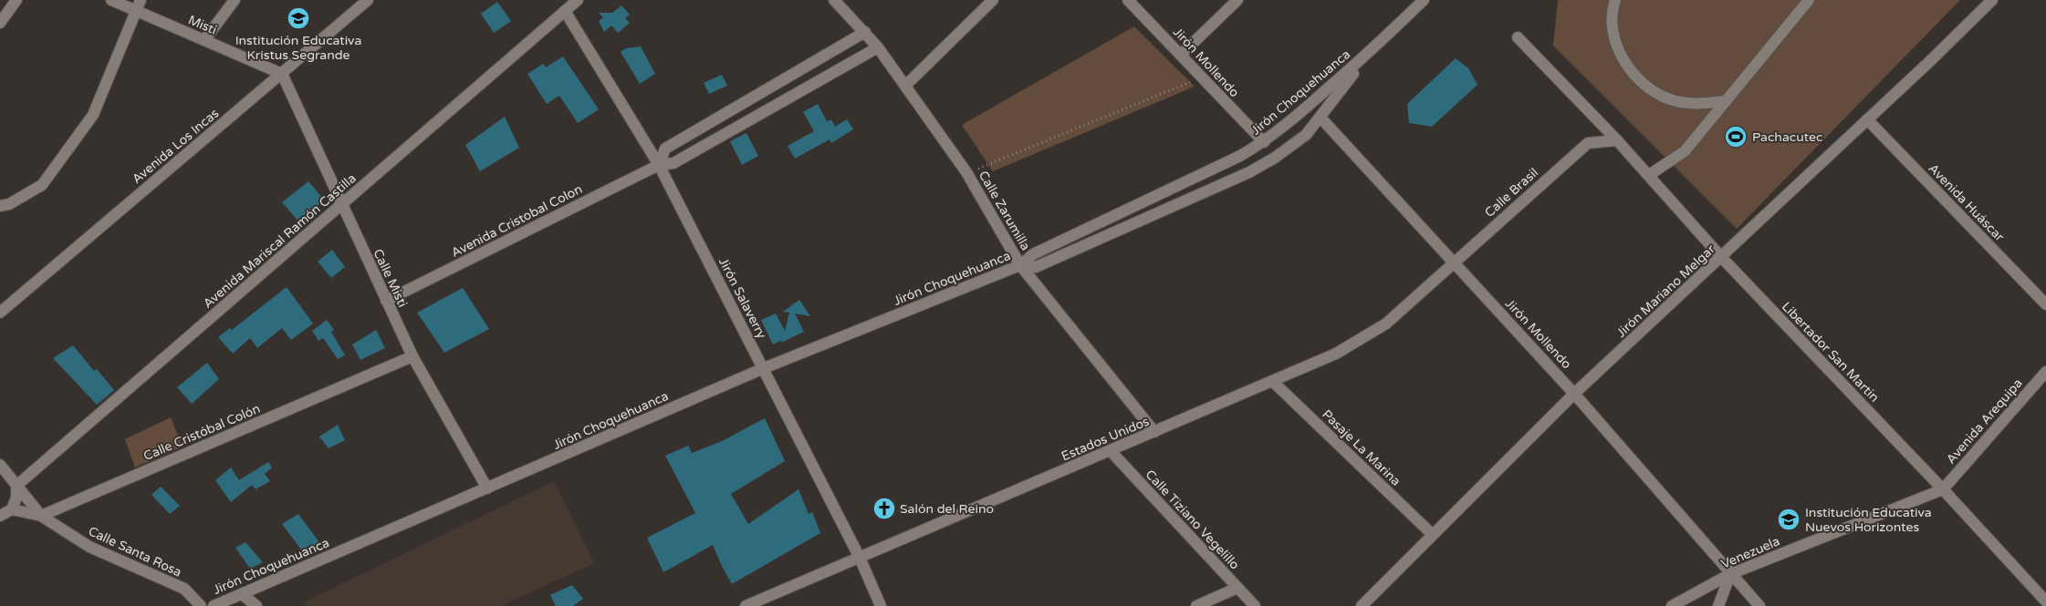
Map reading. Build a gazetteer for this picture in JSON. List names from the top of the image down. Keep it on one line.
{"streets":{"street":["Misti","Jirón Mollendo","Jirón Choquehuanca","Avenida Los Incas","Calle Brasil","Avenida Huáscar","Calle Zarumilla","Avenida Cristobal Colon","Avenida Mariscal Ramón Castilla","Calle Misti","Jirón Mariano Melgar","Jirón Salaverry","Libertador San Martin","Avenida Arequipa","Calle Cristóbal Colón","Estados Unidos","Pasaje La Marina","Calle Tiziano Vegelillo","Calle Santa Rosa","Venezuela"]},"crossings":[["Misti","Avenida Los Incas"],["Misti","Calle Misti"],["Jirón Mollendo","Jirón Choquehuanca"],["Jirón Mollendo","Calle Brasil"],["Jirón Mollendo","Jirón Mariano Melgar"],["Jirón Mollendo","Estados Unidos"],["Jirón Mollendo","Venezuela"],["Jirón Choquehuanca","Calle Zarumilla"],["Jirón Choquehuanca","Calle Misti"],["Jirón Choquehuanca","Jirón Salaverry"],["Avenida Los Incas","Calle Misti"],["Calle Brasil","Libertador San Martin"],["Calle Brasil","Estados Unidos"],["Avenida Huáscar","Jirón Mariano Melgar"],["Calle Zarumilla","Avenida Cristobal Colon"],["Calle Zarumilla","Estados Unidos"],["Avenida Cristobal Colon","Calle Misti"],["Avenida Cristobal Colon","Jirón Salaverry"],["Avenida Mariscal Ramón Castilla","Calle Misti"],["Avenida Mariscal Ramón Castilla","Jirón Salaverry"],["Avenida Mariscal Ramón Castilla","Calle Santa Rosa"],["Calle Misti","Calle Cristóbal Colón"],["Jirón Mariano Melgar","Libertador San Martin"],["Jirón Mariano Melgar","Pasaje La Marina"],["Jirón Salaverry","Estados Unidos"],["Libertador San Martin","Avenida Arequipa"],["Libertador San Martin","Venezuela"],["Avenida Arequipa","Venezuela"],["Calle Cristóbal Colón","Calle Santa Rosa"],["Estados Unidos","Pasaje La Marina"],["Estados Unidos","Calle Tiziano Vegelillo"]],"places":{"school or university":["Institución Educativa Kristus Segrande","Institución Educativa Nuevos Horizontes"],"sports":["Pachacutec"],"church":["Salón del Reino"]}}
